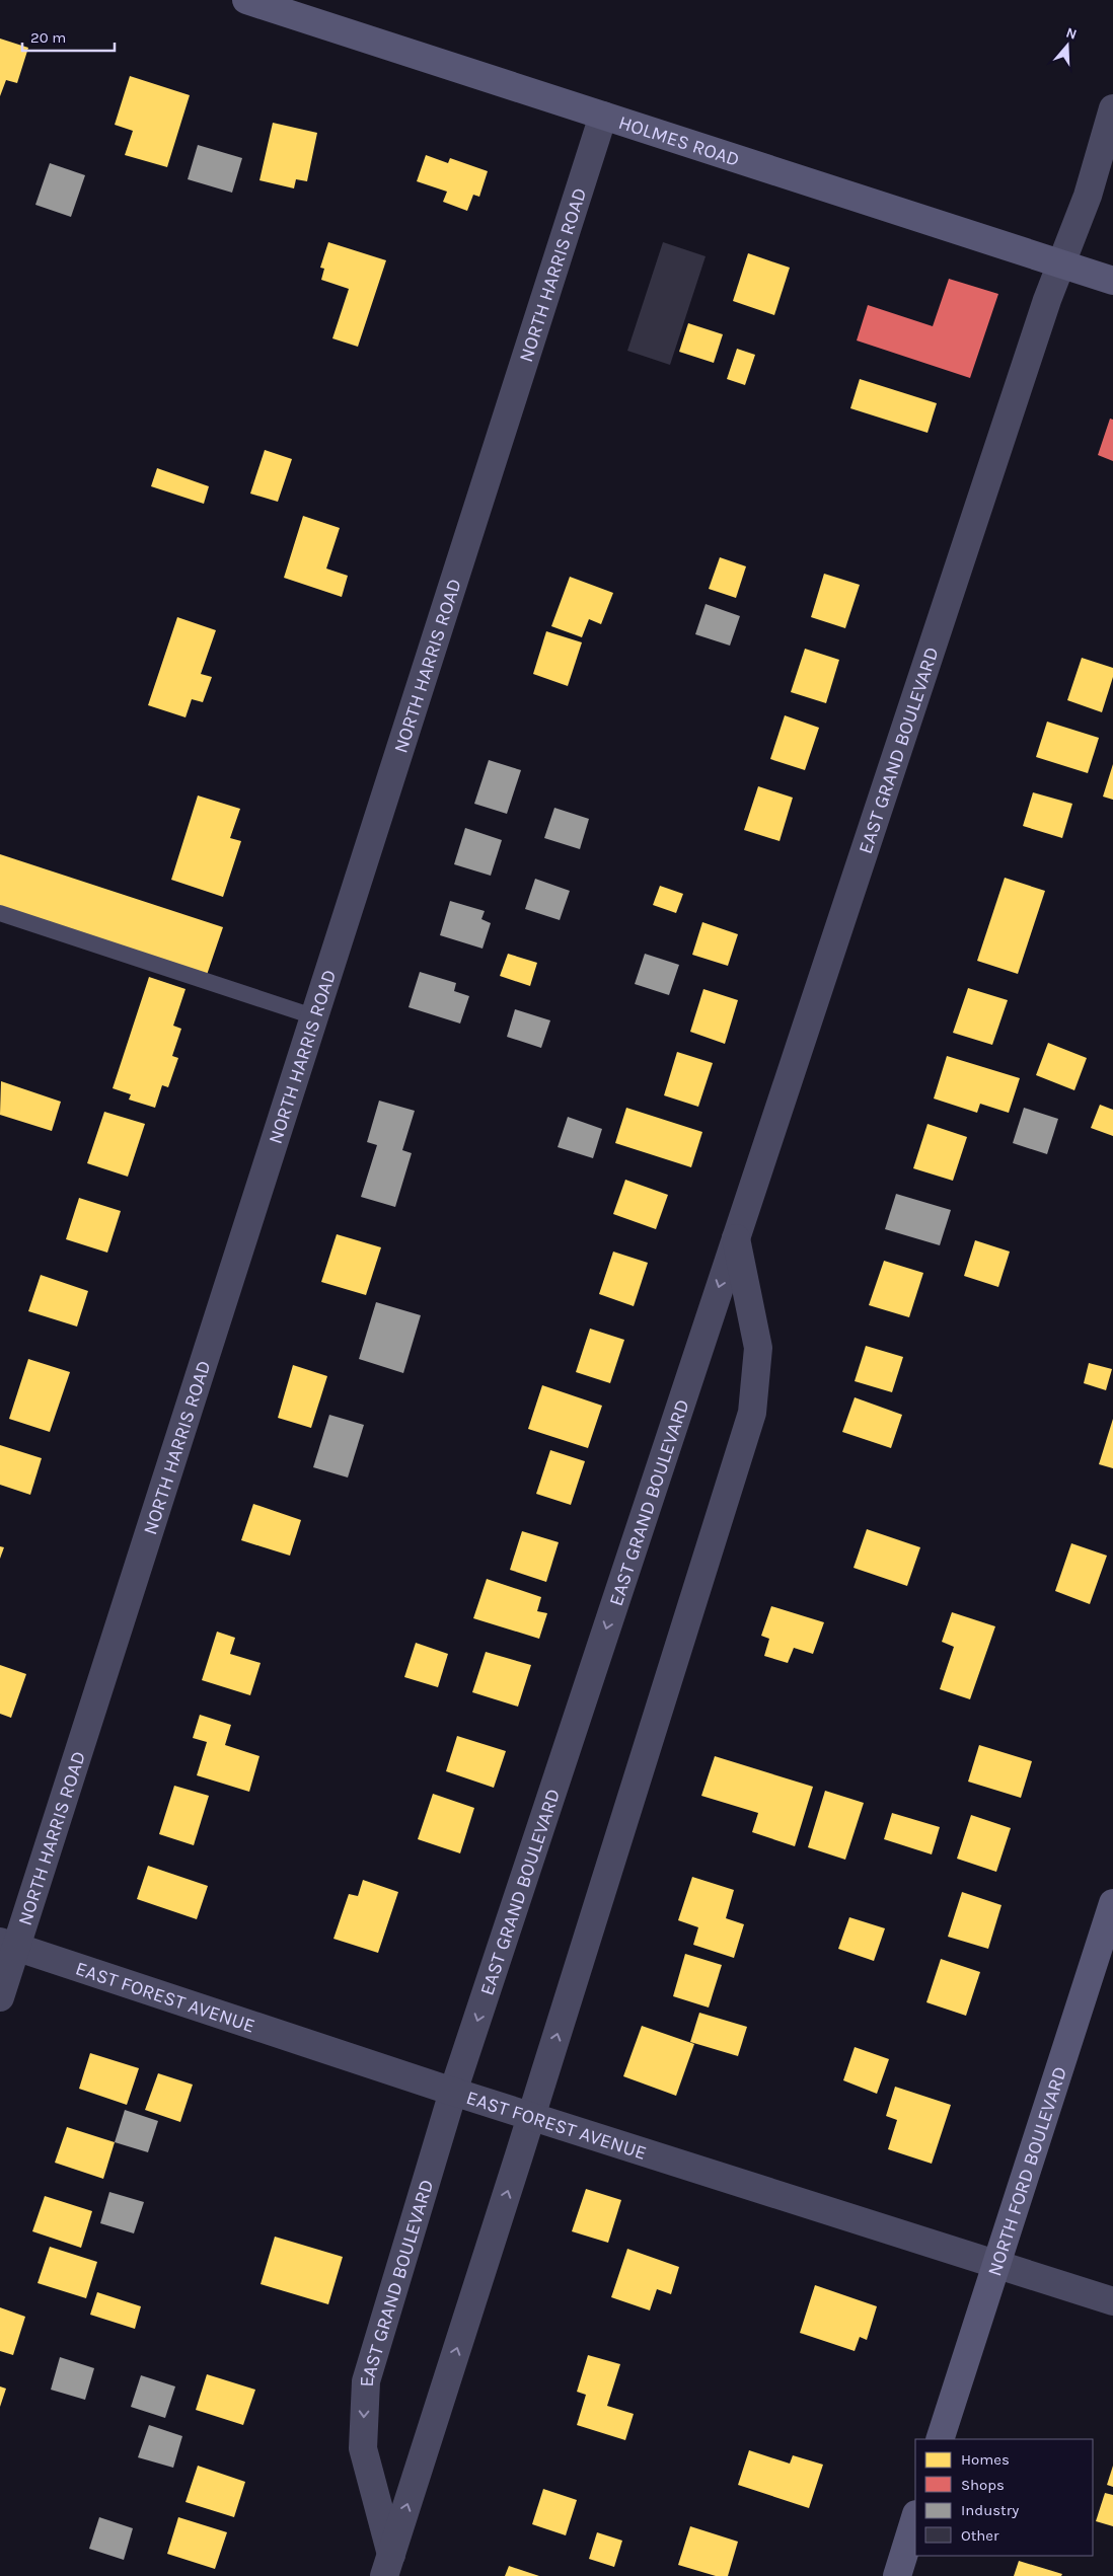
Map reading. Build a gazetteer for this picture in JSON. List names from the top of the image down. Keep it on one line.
{"streets":{"main road":["HOLMES ROAD","NORTH FORD BOULEVARD"],"street":["NORTH HARRIS ROAD","EAST GRAND BOULEVARD","EAST FOREST AVENUE"]},"crossings":[["HOLMES ROAD","NORTH HARRIS ROAD"],["HOLMES ROAD","EAST GRAND BOULEVARD"],["NORTH HARRIS ROAD","EAST FOREST AVENUE"],["EAST GRAND BOULEVARD","EAST FOREST AVENUE"],["EAST FOREST AVENUE","NORTH FORD BOULEVARD"]],"legend":["Homes","Shops","Industry","Other"],"scale_bar":"20 m","north":"top"}
